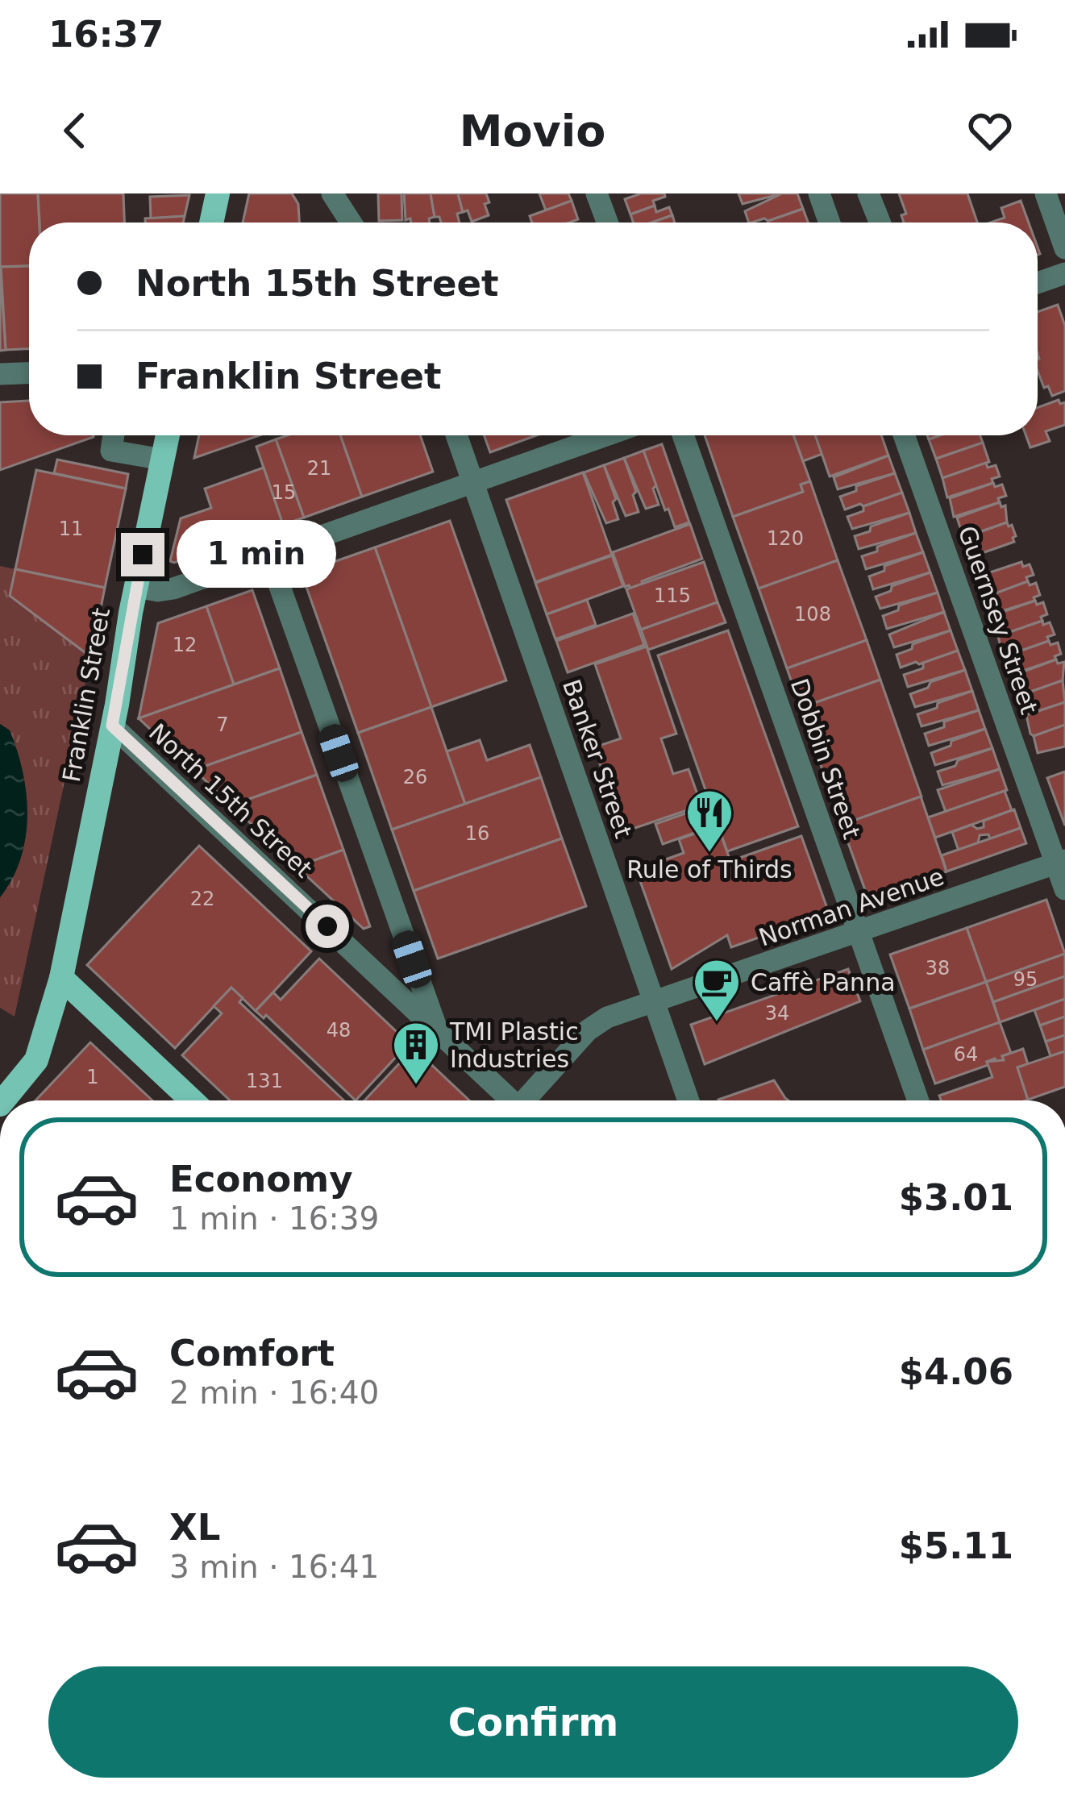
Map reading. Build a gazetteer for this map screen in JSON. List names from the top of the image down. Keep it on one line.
{"streets":{"main road":["Franklin Street"],"street":["Guernsey Street","Banker Street","Dobbin Street","North 15th Street","Norman Avenue"]},"crossings":[["Guernsey Street","Norman Avenue"],["Franklin Street","North 15th Street"],["Banker Street","Norman Avenue"],["Dobbin Street","Norman Avenue"]],"places":{"restaurant":["Rule of Thirds"],"cafe":["Caffè Panna"],"building":["TMI Plastic Industries"]},"house_numbers":["21","15","11","120","115","108","12","7","26","16","22","38","95","34","48","64","1","131"],"page":{"status":"16:37","header":"Movio","banner":["North 15th Street","Franklin Street"],"bubble":"1 min","list":[{"name":"Economy","note":"1 min · 16:39","value":"$3.01"},{"name":"Comfort","note":"2 min · 16:40","value":"$4.06"},{"name":"XL","note":"3 min · 16:41","value":"$5.11"}],"buttons":"Confirm"}}
